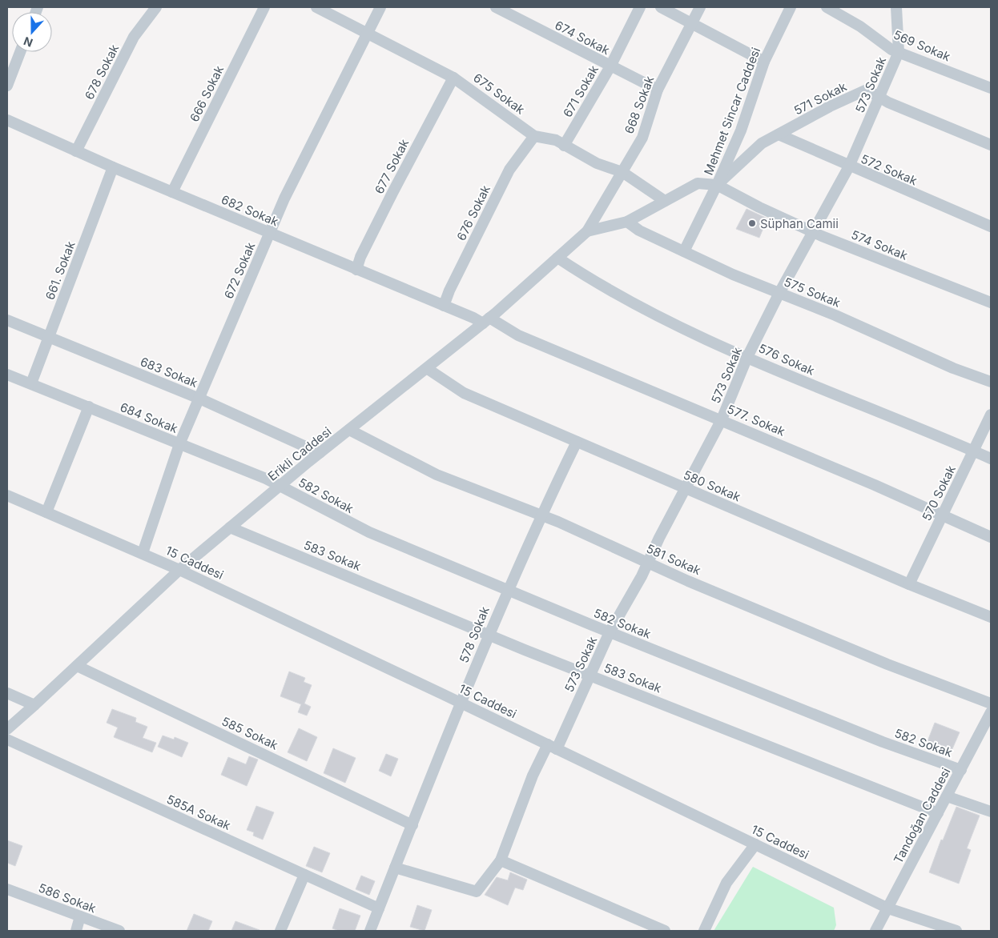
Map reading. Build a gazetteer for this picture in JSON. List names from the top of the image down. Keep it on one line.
{"streets":{"street":["674 Sokak","569 Sokak","678 Sokak","573 Sokak","671 Sokak","666 Sokak","675 Sokak","571 Sokak","668 Sokak","Mehmet Sincar Caddesi","677 Sokak","572 Sokak","682 Sokak","676 Sokak","574 Sokak","661. Sokak","672 Sokak","575 Sokak","576 Sokak","683 Sokak","684 Sokak","577. Sokak","Erikli Caddesi","580 Sokak","570 Sokak","582 Sokak","583 Sokak","581 Sokak","15 Caddesi","578 Sokak","585 Sokak","585A Sokak","Tandoğan Caddesi","586 Sokak"]},"crossings":[["674 Sokak","671 Sokak"],["674 Sokak","668 Sokak"],["569 Sokak","573 Sokak"],["678 Sokak","682 Sokak"],["573 Sokak","571 Sokak"],["573 Sokak","572 Sokak"],["573 Sokak","574 Sokak"],["573 Sokak","575 Sokak"],["573 Sokak","576 Sokak"],["573 Sokak","577. Sokak"],["573 Sokak","580 Sokak"],["573 Sokak","582 Sokak"],["573 Sokak","583 Sokak"],["573 Sokak","581 Sokak"],["573 Sokak","15 Caddesi"],["573 Sokak","578 Sokak"],["671 Sokak","675 Sokak"],["666 Sokak","682 Sokak"],["675 Sokak","668 Sokak"],["675 Sokak","Mehmet Sincar Caddesi"],["675 Sokak","677 Sokak"],["675 Sokak","676 Sokak"],["675 Sokak","672 Sokak"],["571 Sokak","Mehmet Sincar Caddesi"],["571 Sokak","572 Sokak"],["571 Sokak","574 Sokak"],["668 Sokak","Mehmet Sincar Caddesi"],["668 Sokak","Erikli Caddesi"],["Mehmet Sincar Caddesi","574 Sokak"],["Mehmet Sincar Caddesi","575 Sokak"],["Mehmet Sincar Caddesi","Erikli Caddesi"],["677 Sokak","682 Sokak"],["682 Sokak","676 Sokak"],["682 Sokak","661. Sokak"],["682 Sokak","672 Sokak"],["682 Sokak","577. Sokak"],["682 Sokak","Erikli Caddesi"],["661. Sokak","683 Sokak"],["661. Sokak","684 Sokak"],["672 Sokak","683 Sokak"],["672 Sokak","684 Sokak"],["672 Sokak","15 Caddesi"],["576 Sokak","Erikli Caddesi"],["576 Sokak","570 Sokak"],["683 Sokak","Erikli Caddesi"],["684 Sokak","Erikli Caddesi"],["684 Sokak","582 Sokak"],["577. Sokak","Erikli Caddesi"],["577. Sokak","570 Sokak"],["Erikli Caddesi","580 Sokak"],["Erikli Caddesi","582 Sokak"],["Erikli Caddesi","583 Sokak"],["Erikli Caddesi","581 Sokak"],["Erikli Caddesi","15 Caddesi"],["Erikli Caddesi","585 Sokak"],["580 Sokak","570 Sokak"],["580 Sokak","578 Sokak"],["582 Sokak","578 Sokak"],["582 Sokak","Tandoğan Caddesi"],["583 Sokak","578 Sokak"],["583 Sokak","Tandoğan Caddesi"],["581 Sokak","578 Sokak"],["15 Caddesi","578 Sokak"],["15 Caddesi","Tandoğan Caddesi"],["578 Sokak","585 Sokak"],["578 Sokak","585A Sokak"]],"places":["Süphan Camii"],"north":"bottom"}
